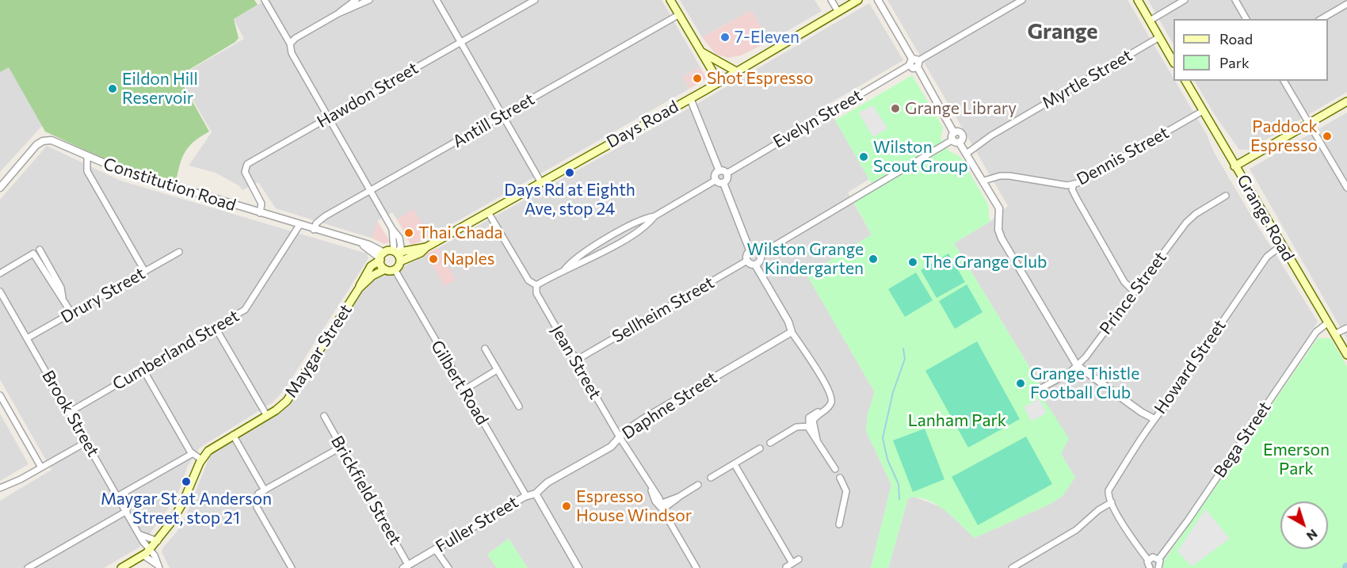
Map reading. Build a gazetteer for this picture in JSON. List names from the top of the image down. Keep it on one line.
{"streets":{"main road":["Days Road","Grange Road","Maygar Street"],"street":["Myrtle Street","Hawdon Street","Evelyn Street","Antill Street","Dennis Street","Constitution Road","Prince Street","Drury Street","Sellheim Street","Cumberland Street","Jean Street","Howard Street","Gilbert Road","Daphne Street","Brook Street","Bega Street","Brickfield Street","Fuller Street"]},"crossings":[["Hawdon Street","Constitution Road"],["Antill Street","Constitution Road"],["Days Road","Constitution Road"],["Days Road","Maygar Street"],["Days Road","Jean Street"],["Dennis Street","Grange Road"],["Constitution Road","Cumberland Street"],["Constitution Road","Maygar Street"],["Grange Road","Howard Street"],["Grange Road","Bega Street"],["Drury Street","Brook Street"],["Sellheim Street","Jean Street"],["Cumberland Street","Brook Street"],["Maygar Street","Brook Street"],["Jean Street","Daphne Street"],["Gilbert Road","Daphne Street"],["Gilbert Road","Fuller Street"],["Daphne Street","Fuller Street"],["Brickfield Street","Fuller Street"]],"districts":["Grange"],"parks":["Lanham Park","Emerson Park"],"places":["7-Eleven","Shot Espresso","Eildon Hill Reservoir","Grange Library","Paddock Espresso","Wilston Scout Group","Days Rd at Eighth Ave, stop 24","Thai Chada","Naples","Wilston Grange Kindergarten","The Grange Club","Grange Thistle Football Club","Maygar St at Anderson Street, stop 21","Espresso House Windsor"],"legend":["Road","Park"],"north":"bottom right"}
